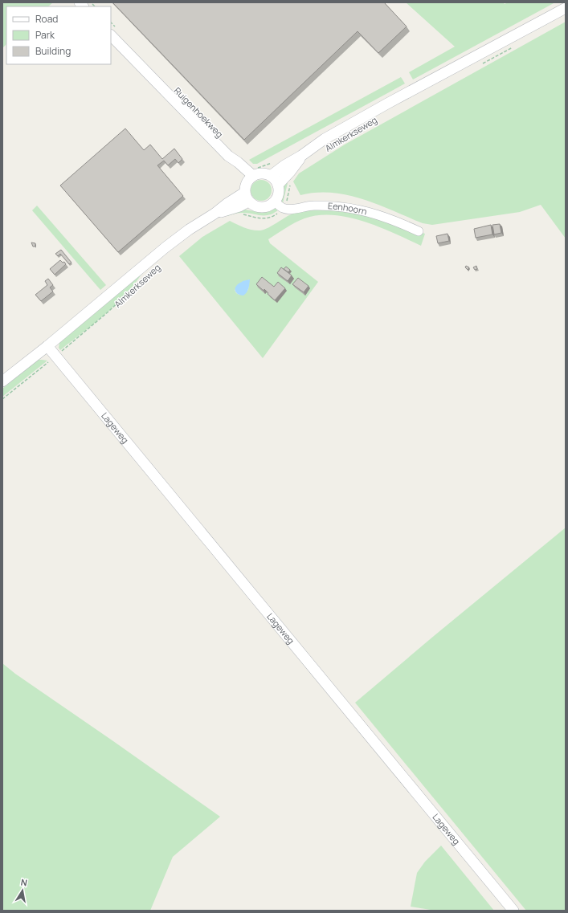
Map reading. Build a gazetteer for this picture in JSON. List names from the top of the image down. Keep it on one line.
{"streets":{"street":["Ruigenhoekweg","Almkerkseweg","Eenhoorn","Lageweg"]},"crossings":[["Ruigenhoekweg","Almkerkseweg"],["Ruigenhoekweg","Eenhoorn"],["Almkerkseweg","Eenhoorn"],["Almkerkseweg","Lageweg"]],"legend":["Road","Park","Building"],"north":"top"}
